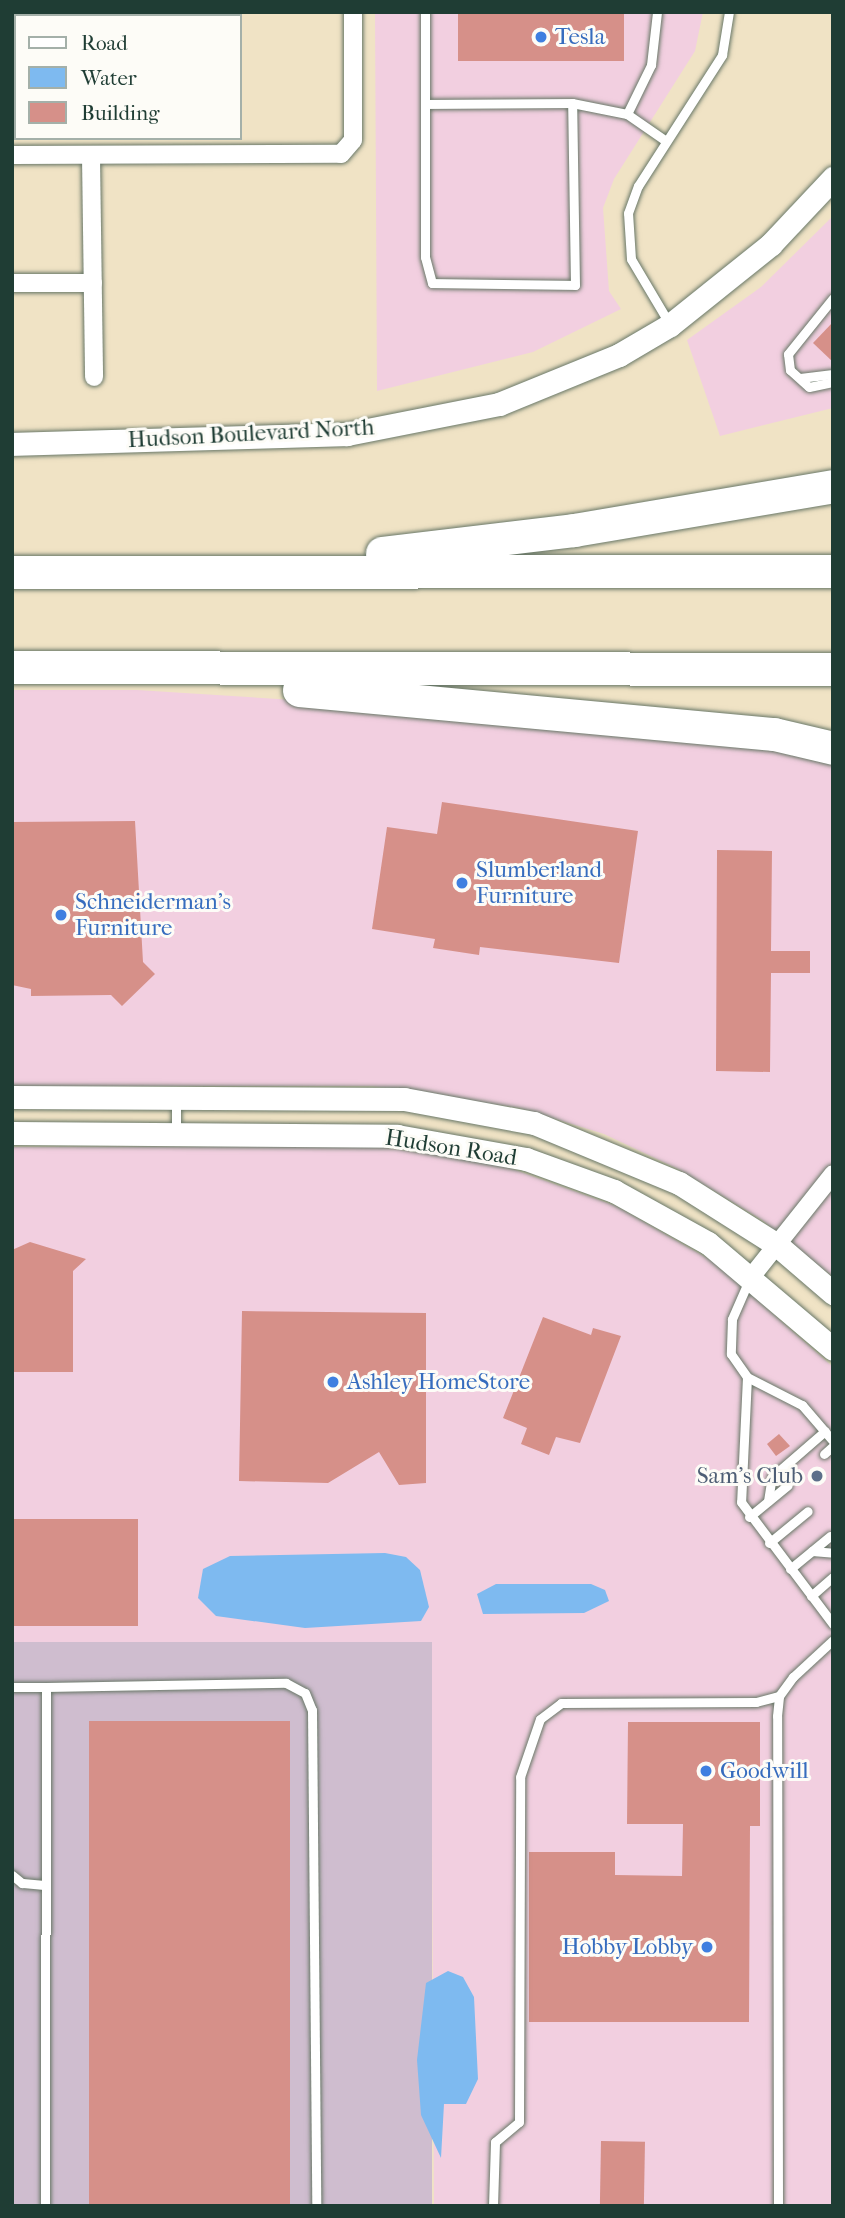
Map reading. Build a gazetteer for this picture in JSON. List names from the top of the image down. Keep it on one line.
{"streets":{"street":["Hudson Boulevard North","Hudson Road"]},"places":["Tesla","Slumberland Furniture","Schneiderman's Furniture","Ashley HomeStore","Sam's Club","Goodwill","Hobby Lobby"],"legend":["Road","Water","Building"]}
